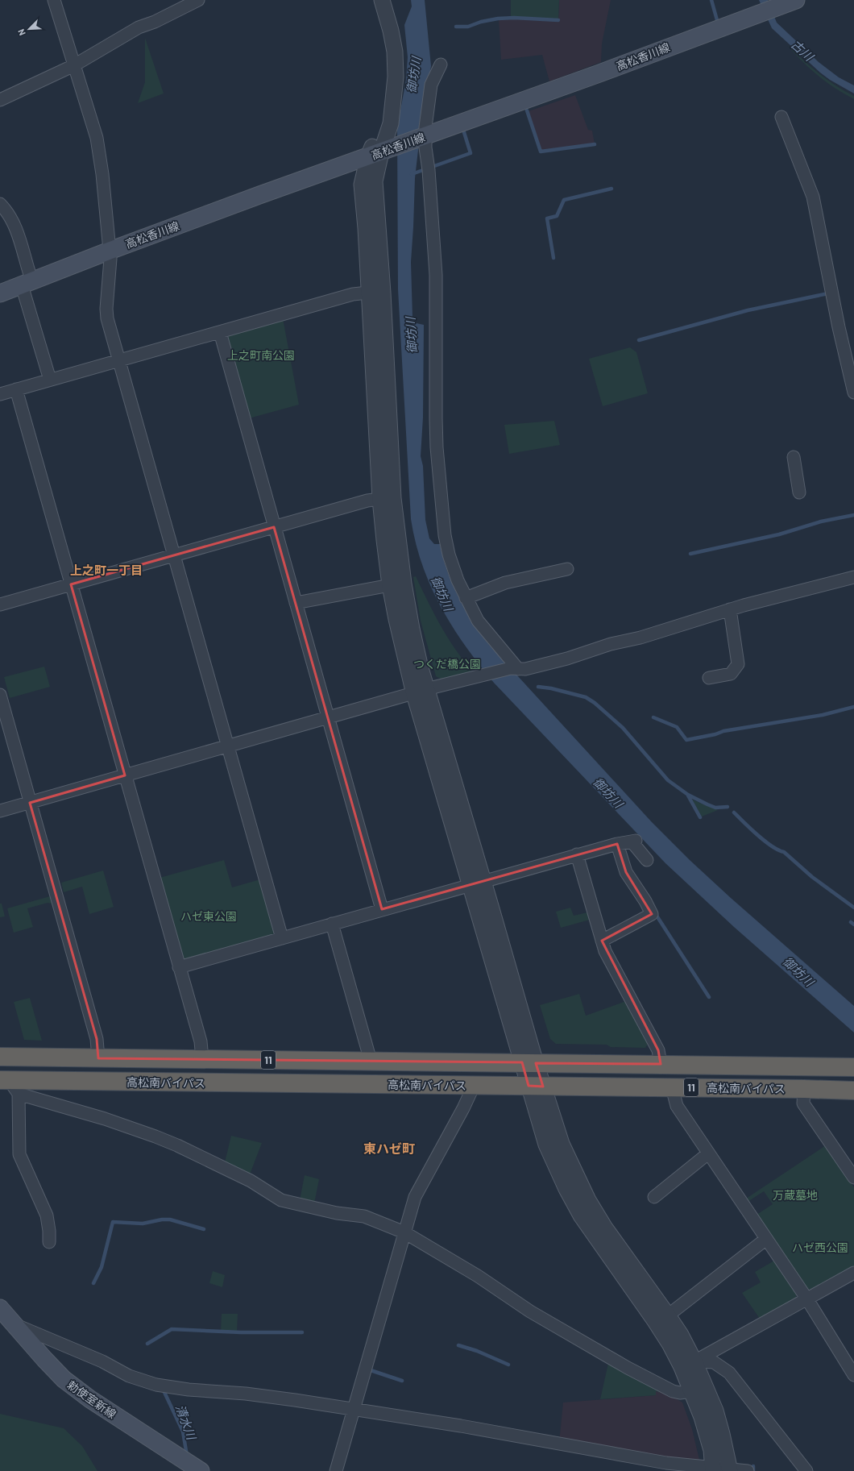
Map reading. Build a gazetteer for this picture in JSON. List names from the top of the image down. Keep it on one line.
{"streets":{"highway":["11","高松南バイパス"],"main road":["高松香川線","勅使室新線"]},"districts":["上之町一丁目","東ハゼ町"],"water":["古川","御坊川","清水川"],"parks":["上之町南公園","つくだ橋公園","ハゼ東公園","万蔵墓地","ハゼ西公園"],"north":"bottom left"}
